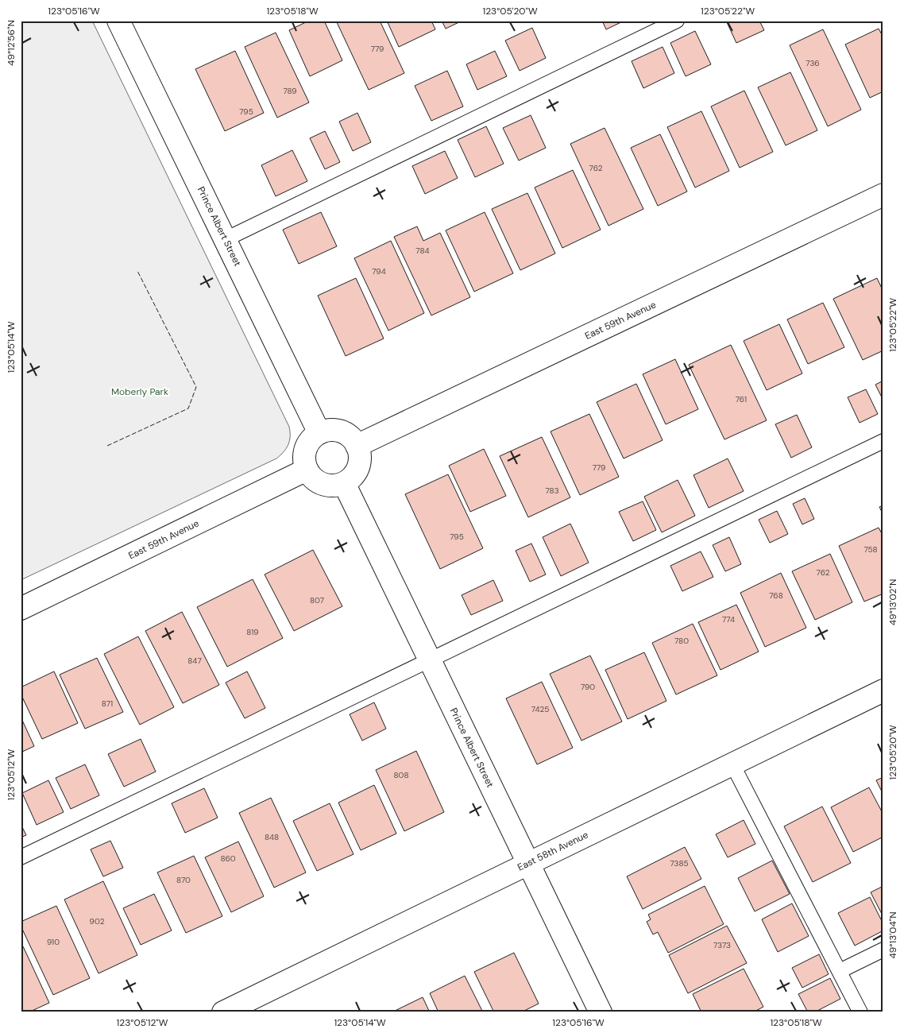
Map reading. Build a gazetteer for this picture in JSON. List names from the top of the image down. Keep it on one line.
{"streets":{"street":["Prince Albert Street","East 59th Avenue","East 58th Avenue"]},"crossings":[["Prince Albert Street","East 59th Avenue"],["Prince Albert Street","East 58th Avenue"]],"parks":["Moberly Park"],"house_numbers":["779","736","789","795","762","784","794","761","779","783","795","758","762","768","807","774","819","780","847","790","871","7425","808","848","860","7385","870","902","910","7373"],"coordinates":["123°05'16\"W","123°05'18\"W","123°05'20\"W","123°05'22\"W","49°12'56\"N","123°05'14\"W","49°13'02\"N","123°05'12\"W","49°13'04\"N"]}
